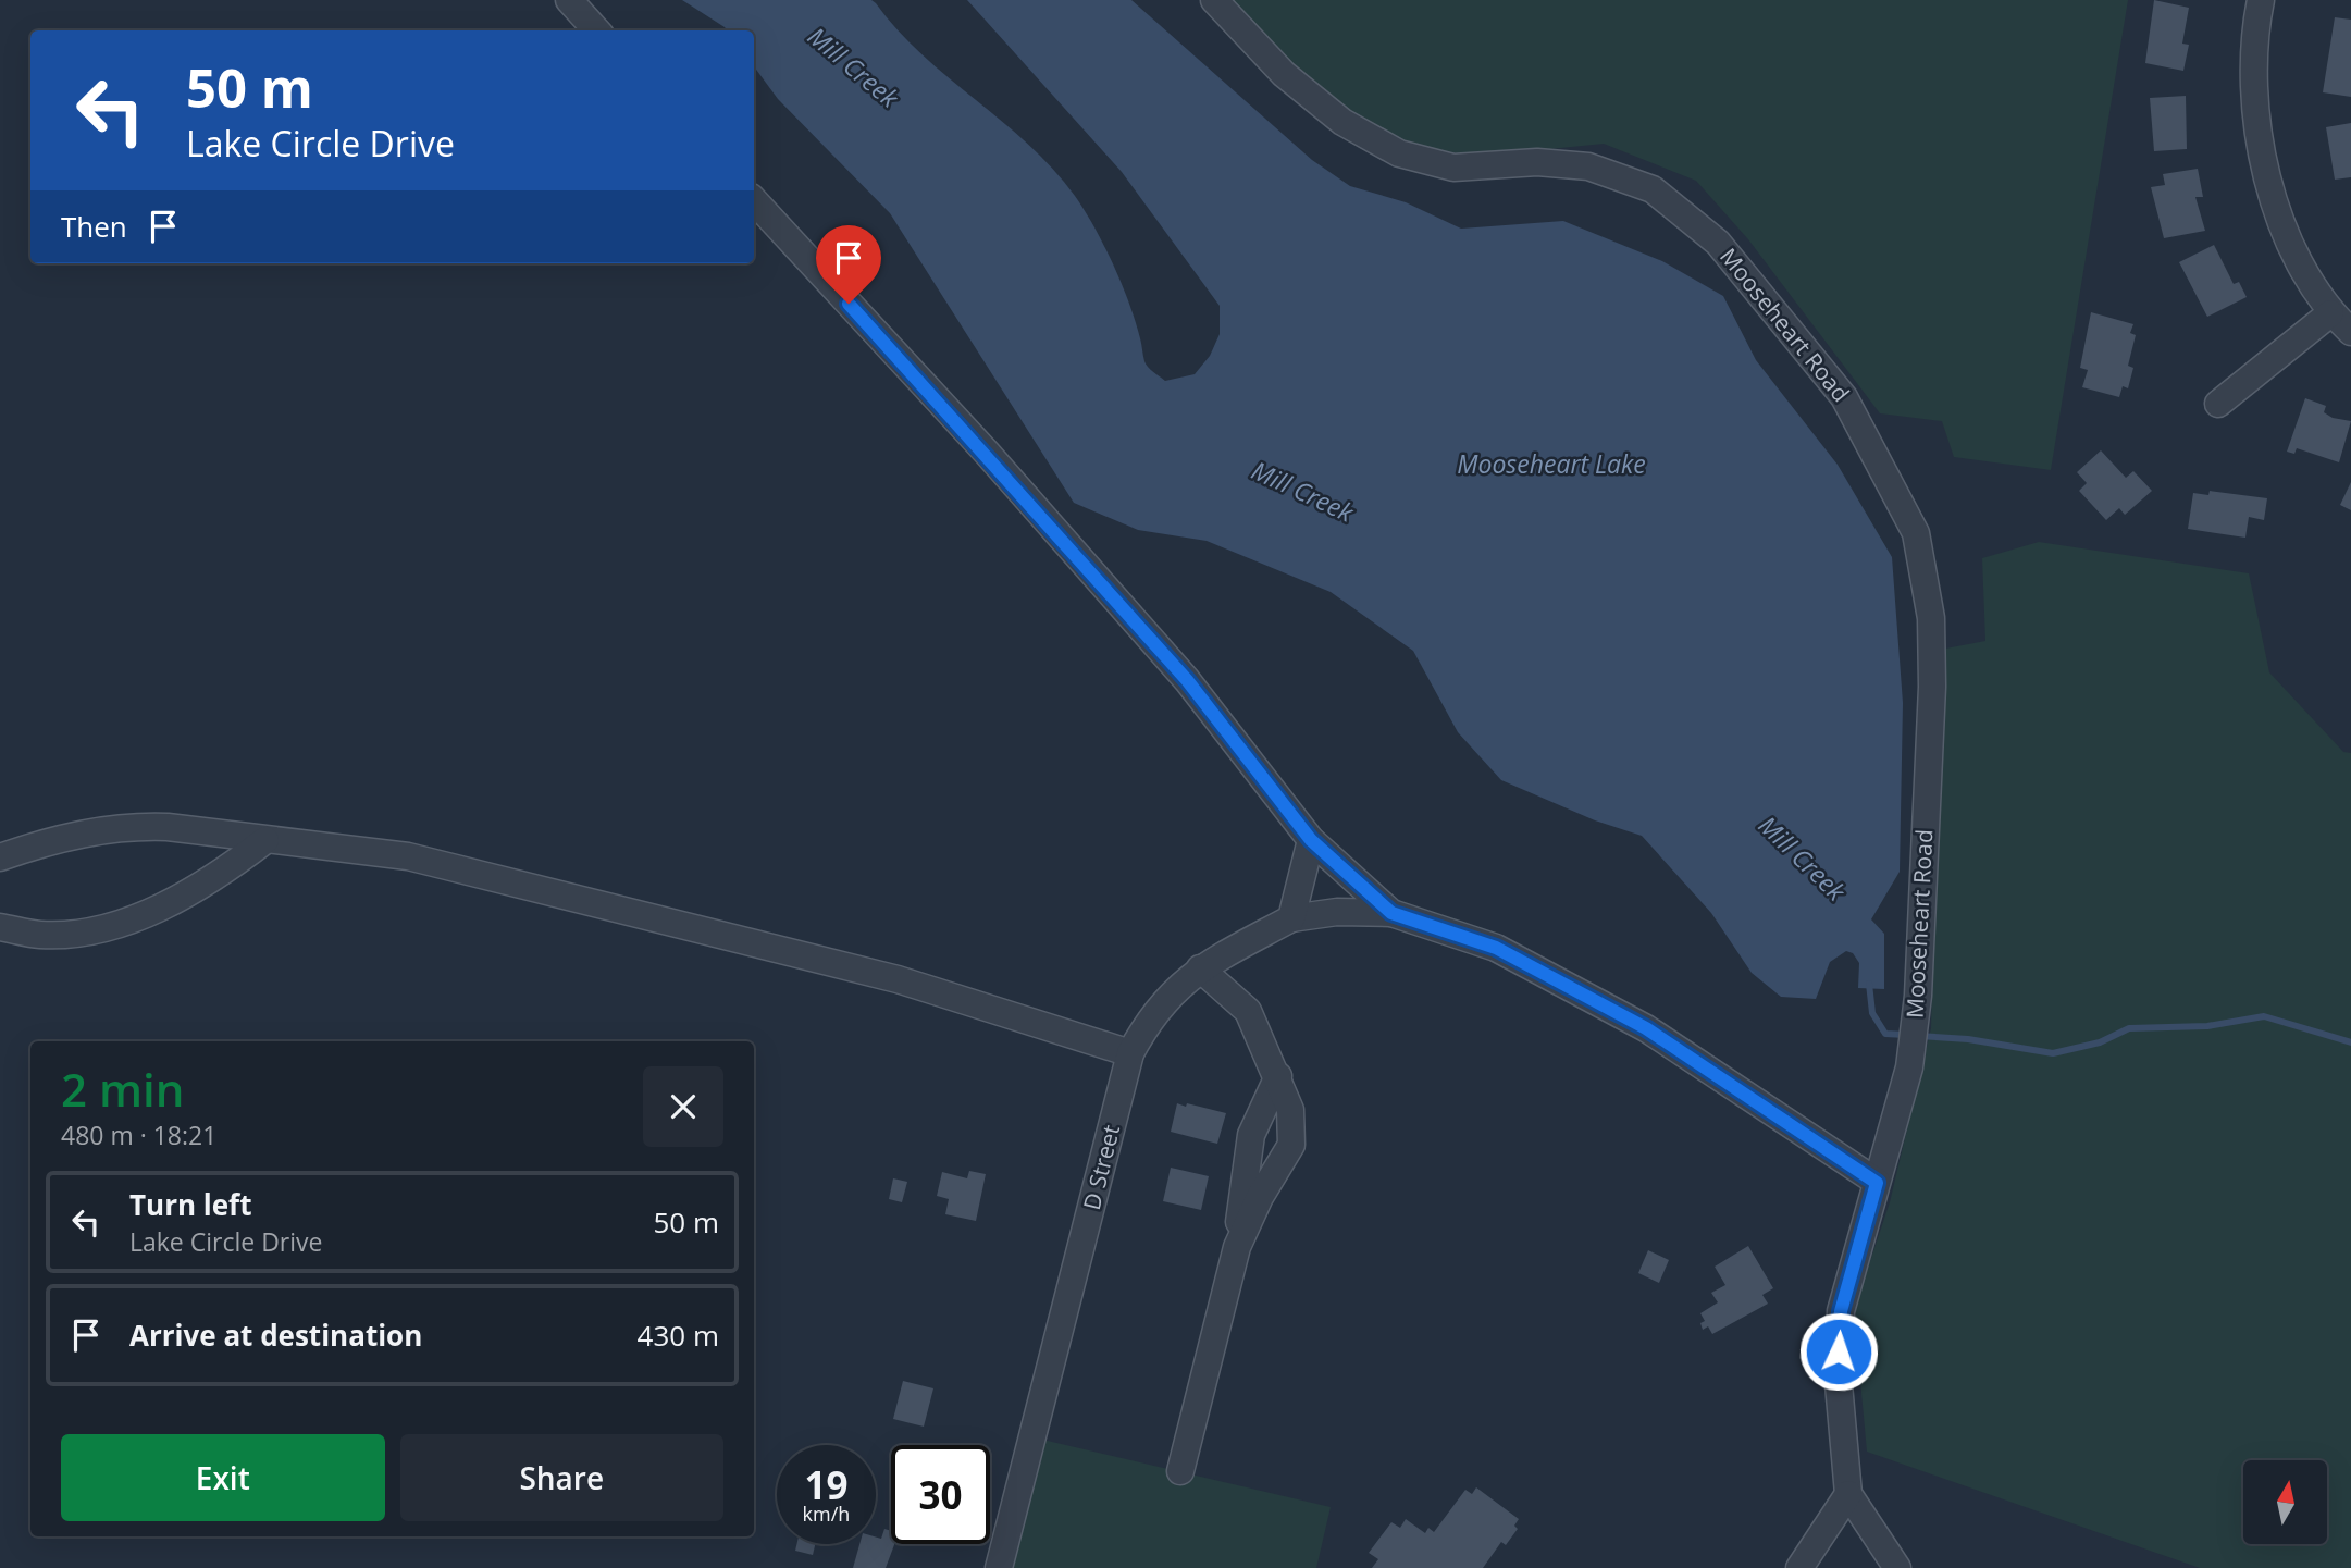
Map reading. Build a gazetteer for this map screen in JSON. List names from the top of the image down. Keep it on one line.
{"streets":{"street":["Mooseheart Road","D Street"]},"water":["Mill Creek","Mooseheart Lake"],"north":"top","page":{"turn":["50 m","Lake Circle Drive"],"then":"Then","heading":["2 min","480 m · 18:21"],"list":[{"name":"Turn left","note":"Lake Circle Drive","value":"50 m"},{"name":"Arrive at destination","value":"430 m"}],"buttons":["Exit","Share"],"speed":"19 km/h","limit":"30"}}
